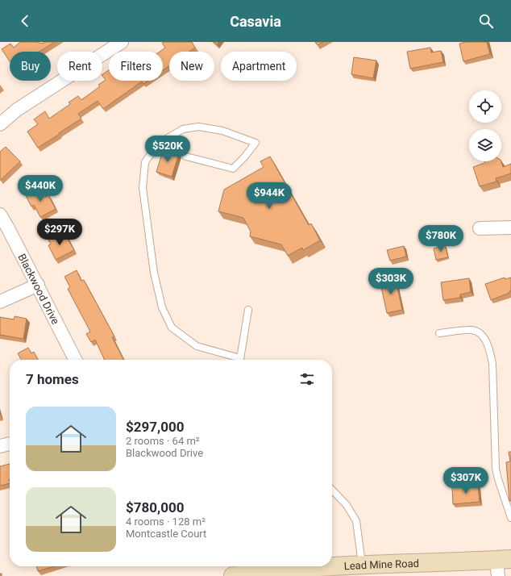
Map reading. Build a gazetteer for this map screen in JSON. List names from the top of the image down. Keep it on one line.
{"streets":{"main road":["Lead Mine Road"],"street":["Blackwood Drive"]},"page":{"header":"Casavia","chip":["Buy","Rent","Filters","New","Apartment"],"price":["$520K","$440K","$944K","$297K","$780K","$303K","$307K"],"heading":"7 homes","list":[{"name":"$297,000","note":"2 rooms · 64 m² · Blackwood Drive"},{"name":"$780,000","note":"4 rooms · 128 m² · Montcastle Court"}]}}
